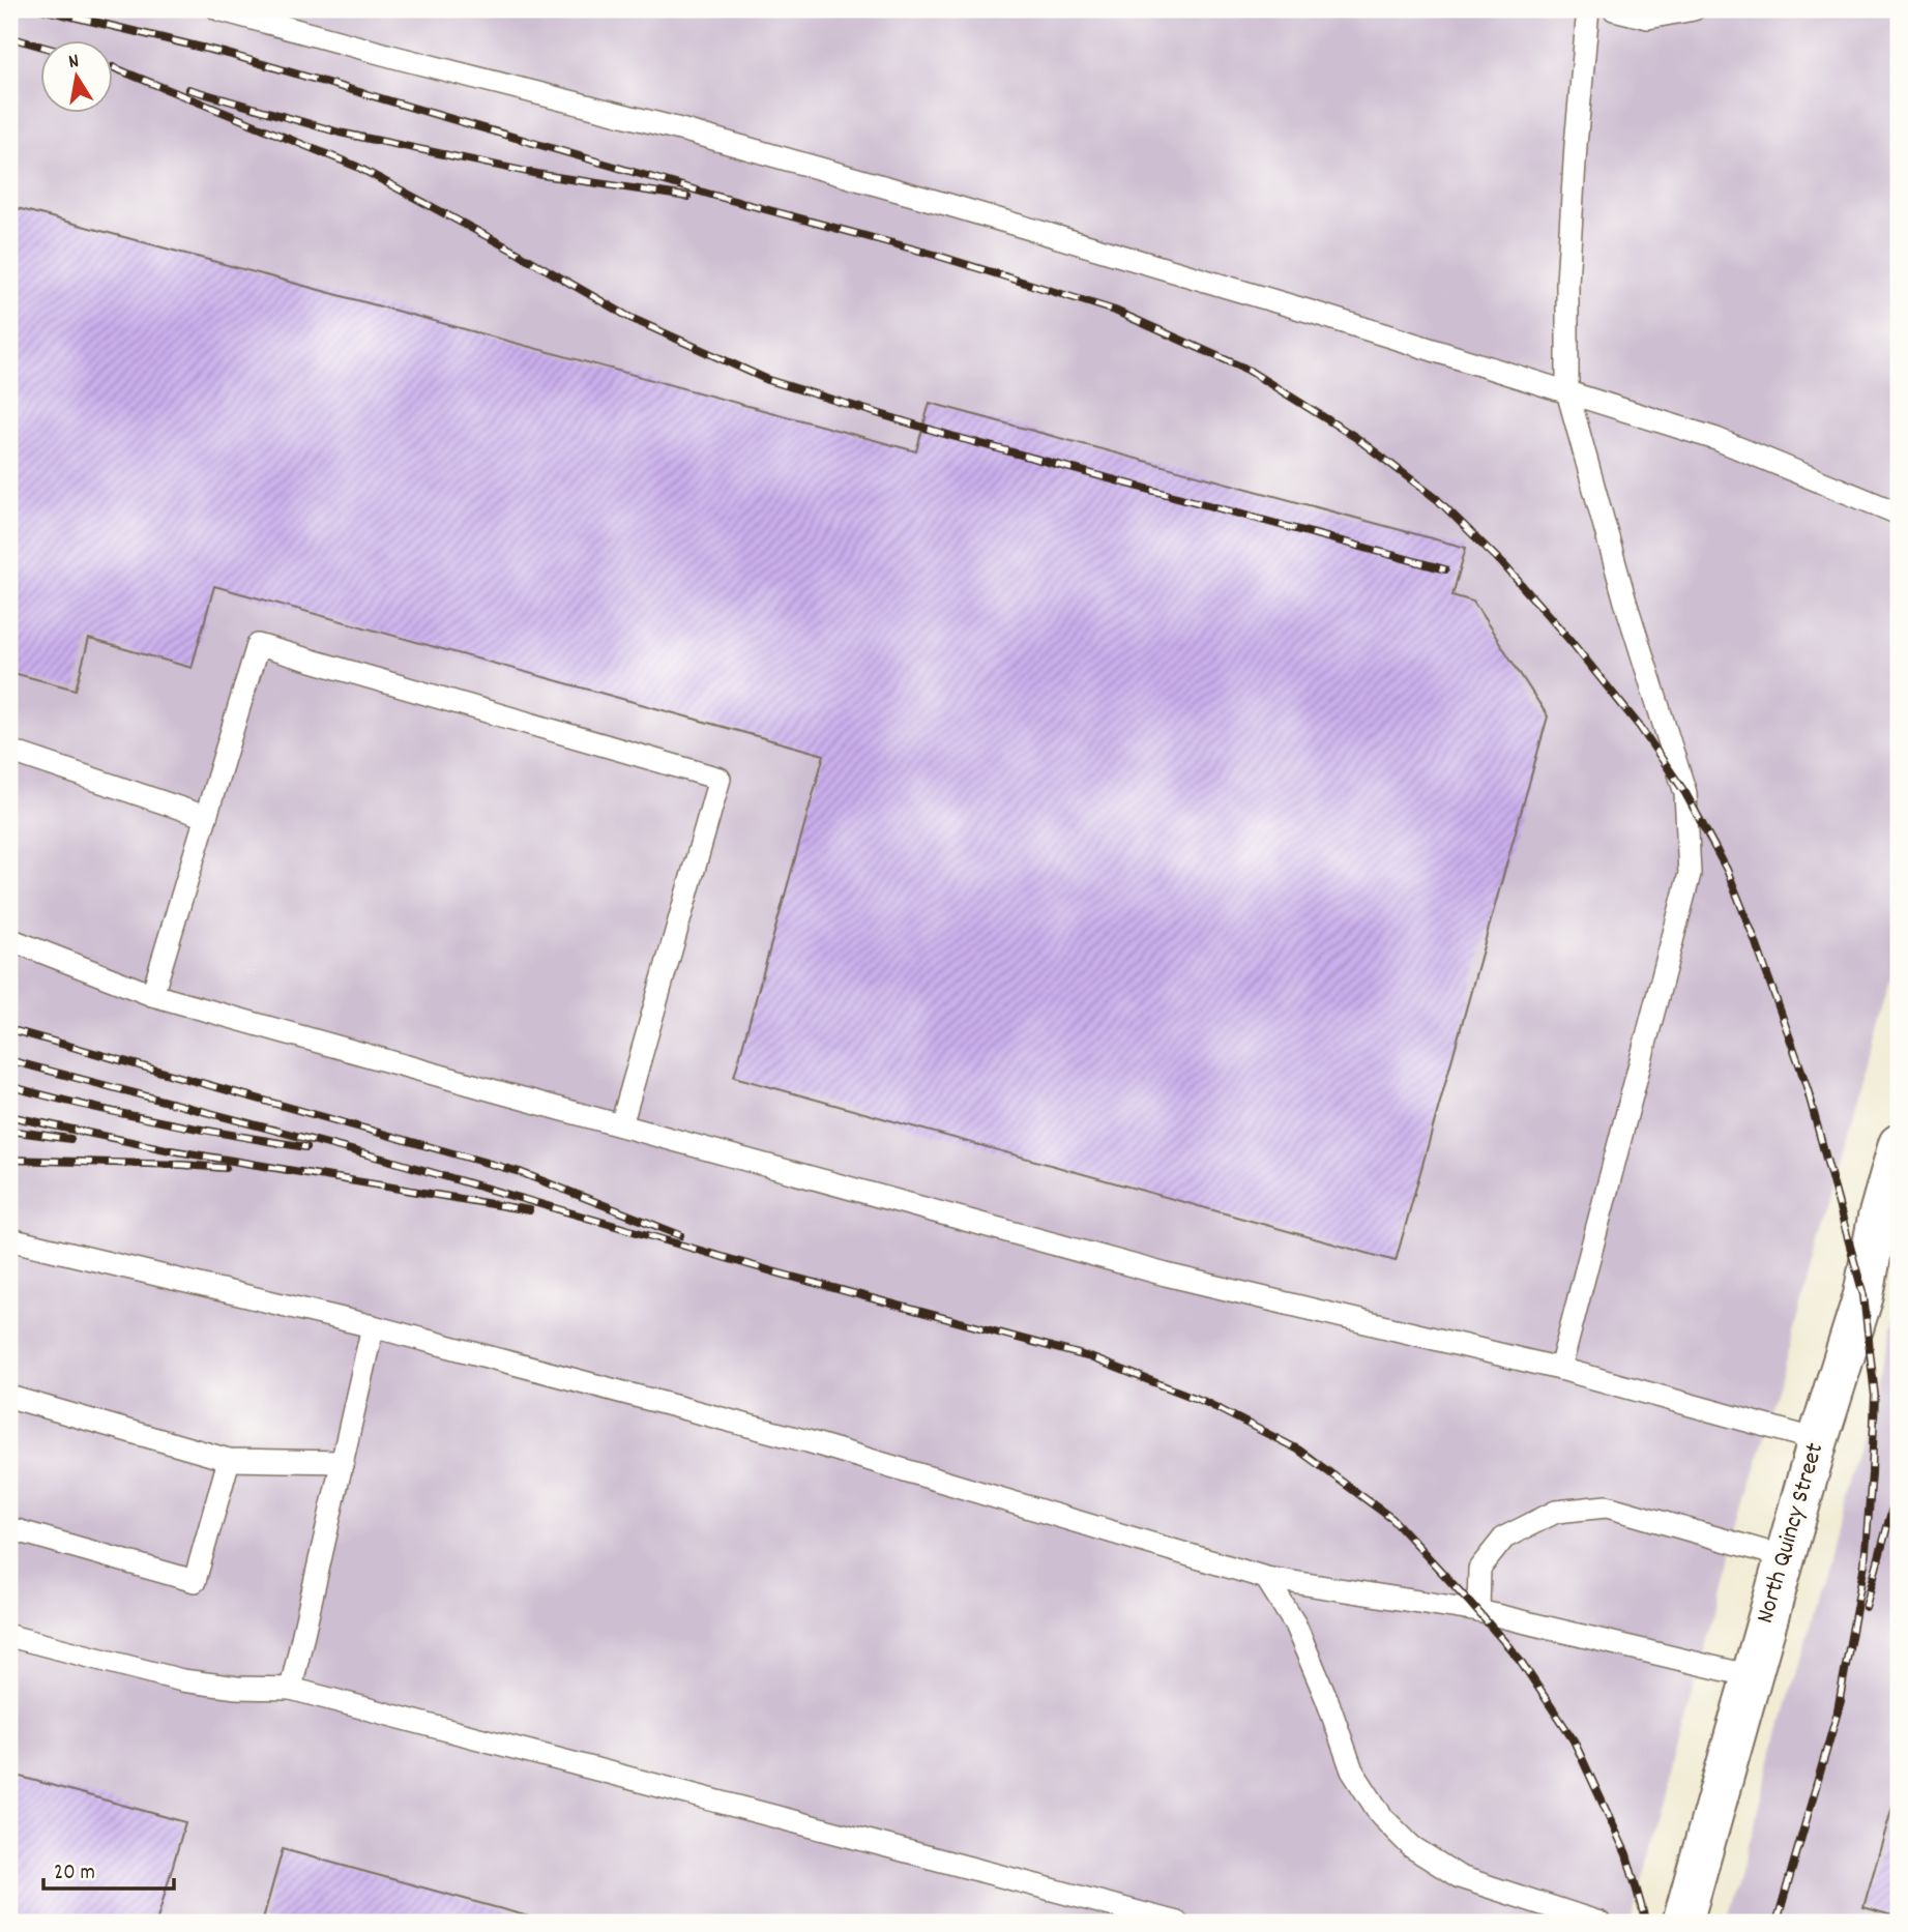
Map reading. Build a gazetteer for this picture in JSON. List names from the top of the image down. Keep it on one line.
{"streets":{"street":["North Quincy Street"]},"scale_bar":"20 m","north":"top"}
